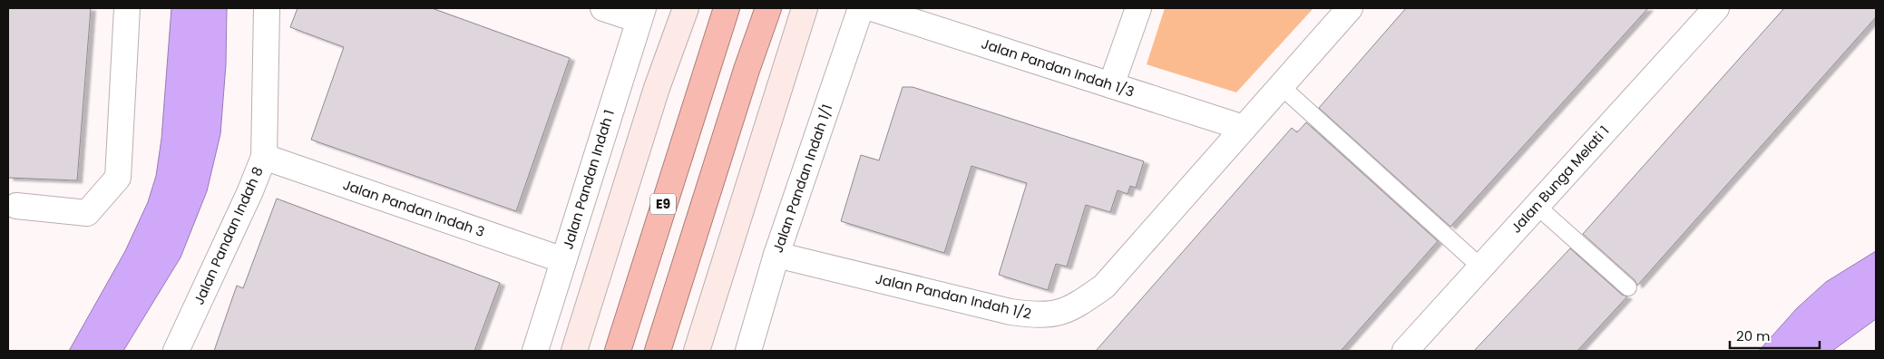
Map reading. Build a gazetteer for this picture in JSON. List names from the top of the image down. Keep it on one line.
{"streets":{"highway":["E9"],"street":["Jalan Pandan Indah 1/3","Jalan Pandan Indah 1/1","Jalan Pandan Indah 1","Jalan Bunga Melati 1","Jalan Pandan Indah 3","Jalan Pandan Indah 8","Jalan Pandan Indah 1/2"]},"crossings":[["Jalan Pandan Indah 1/3","Jalan Pandan Indah 1/2"],["Jalan Pandan Indah 1/1","Jalan Pandan Indah 1/2"],["Jalan Pandan Indah 1","Jalan Pandan Indah 3"],["Jalan Pandan Indah 3","Jalan Pandan Indah 8"]],"scale_bar":"20 m"}
